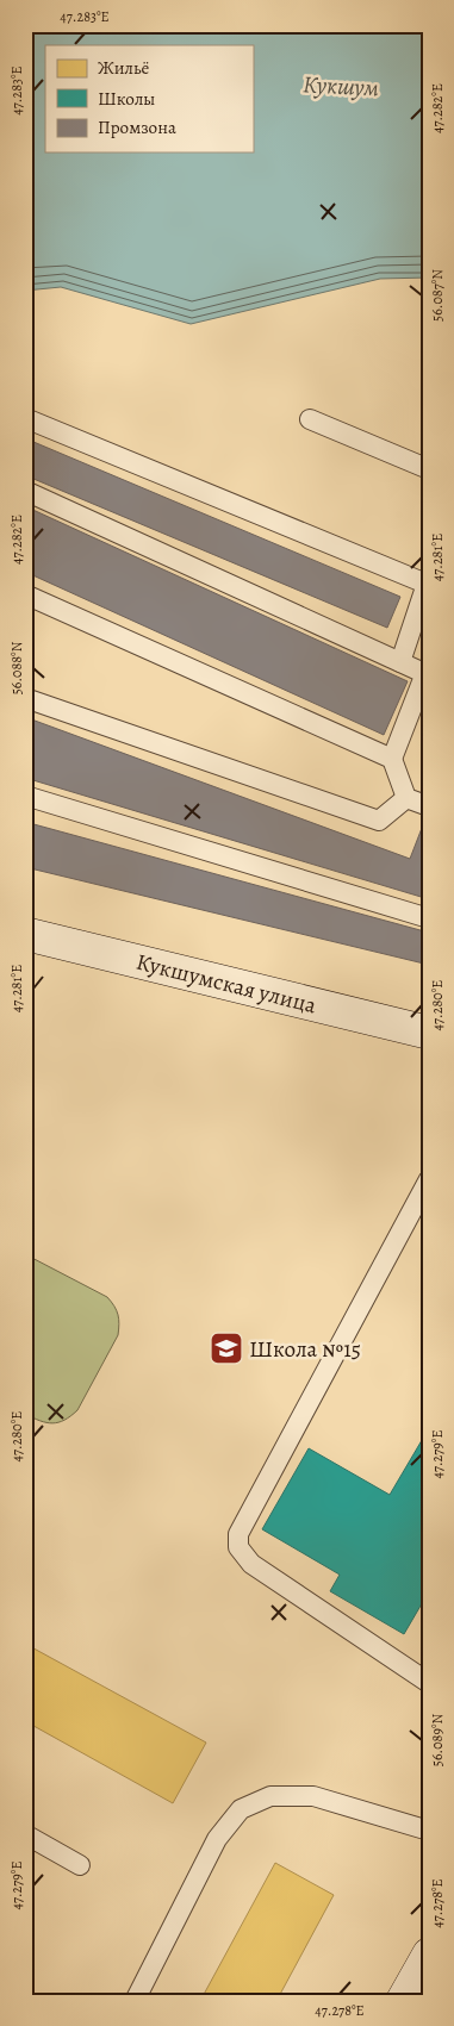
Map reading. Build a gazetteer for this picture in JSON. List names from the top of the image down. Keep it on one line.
{"streets":{"street":["Кукшумская улица"]},"water":["Кукшум"],"places":{"school or university":["Школа №15"]},"legend":["Жильё","Школы","Промзона"],"coordinates":["47.283°E","47.282°E","56.087°N","47.281°E","56.088°N","47.280°E","47.279°E","56.089°N","47.278°E"]}
